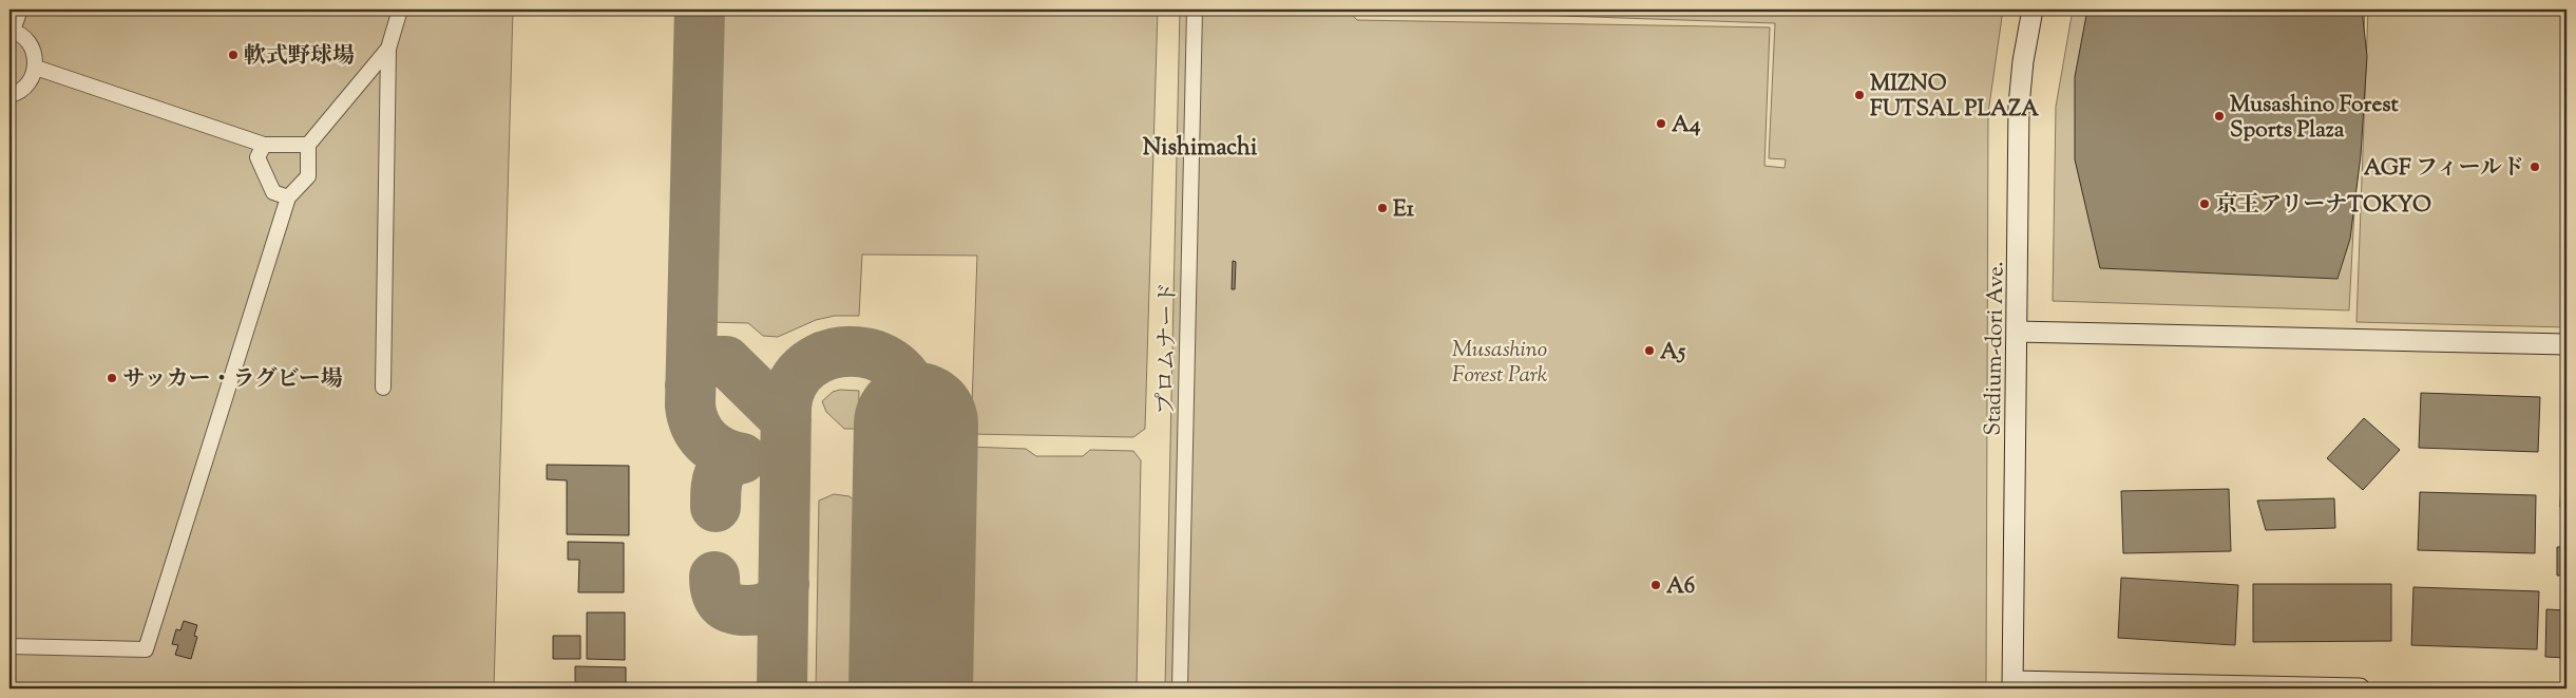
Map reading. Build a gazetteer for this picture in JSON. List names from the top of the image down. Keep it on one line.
{"streets":{"street":["プロムナード","Stadium-dori Ave."]},"districts":["Nishimachi"],"parks":["Musashino Forest Park"],"places":["軟式野球場","MIZNO FUTSAL PLAZA","Musashino Forest Sports Plaza","A4","AGF フィールド","京王アリーナTOKYO","E1","A5","サッカー・ラグビー場","A6"]}
